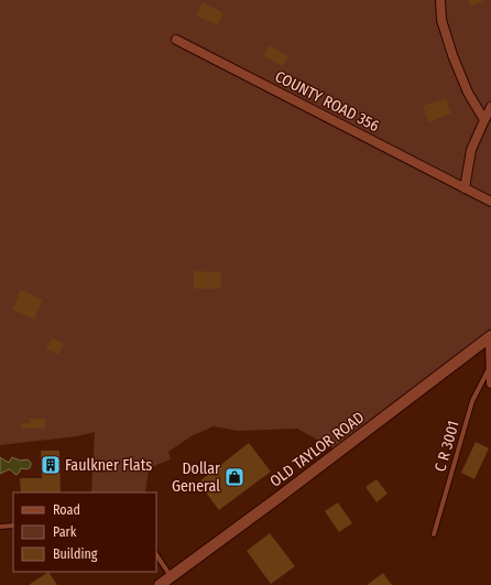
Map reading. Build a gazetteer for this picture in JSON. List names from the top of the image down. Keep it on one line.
{"streets":{"street":["COUNTY ROAD 356","OLD TAYLOR ROAD"],"lane":["C R 3001"]},"places":{"building":["Faulkner Flats"],"shop":["Dollar General"]},"legend":["Road","Park","Building"]}
